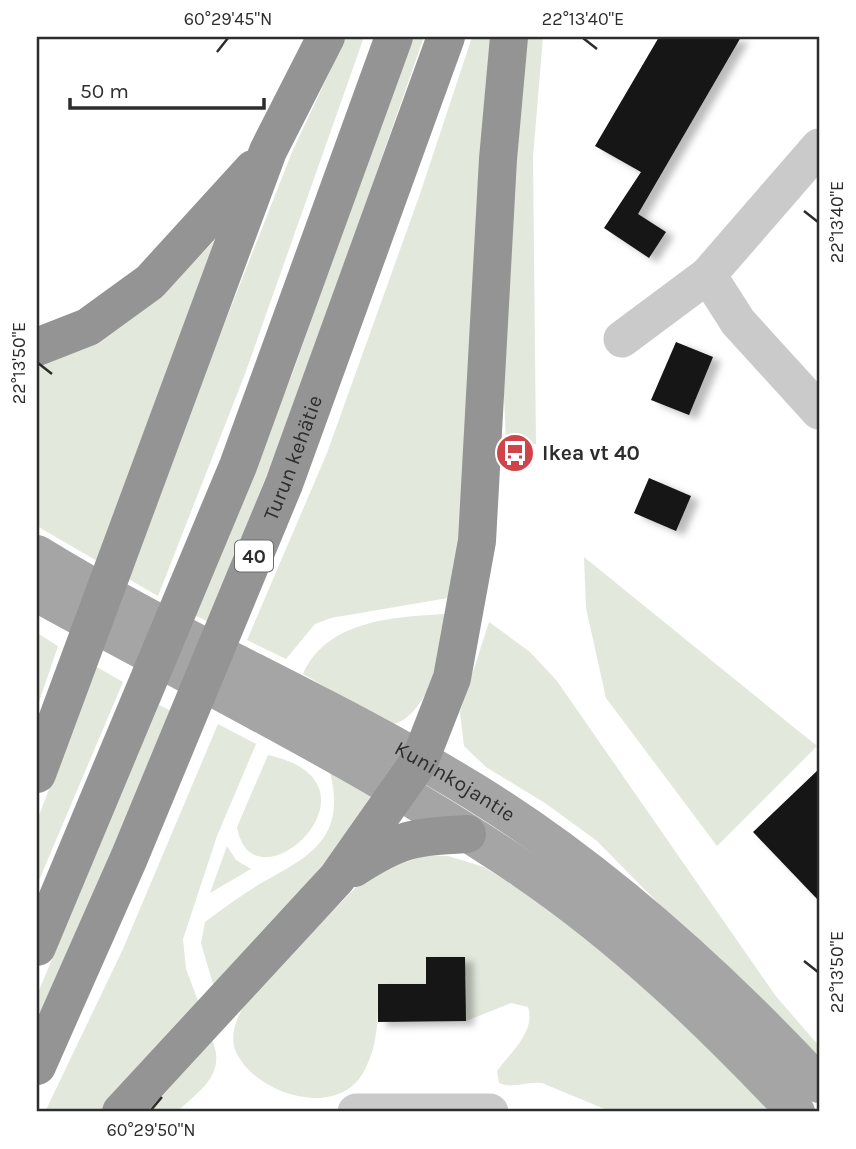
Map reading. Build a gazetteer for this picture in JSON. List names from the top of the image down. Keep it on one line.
{"streets":{"highway":["Turun kehätie","40"],"main road":["Kuninkojantie"]},"places":{"bus stop":["Ikea vt 40"]},"scale_bar":"50 m","coordinates":["60°29'45\"N","22°13'40\"E","22°13'50\"E","60°29'50\"N"]}
